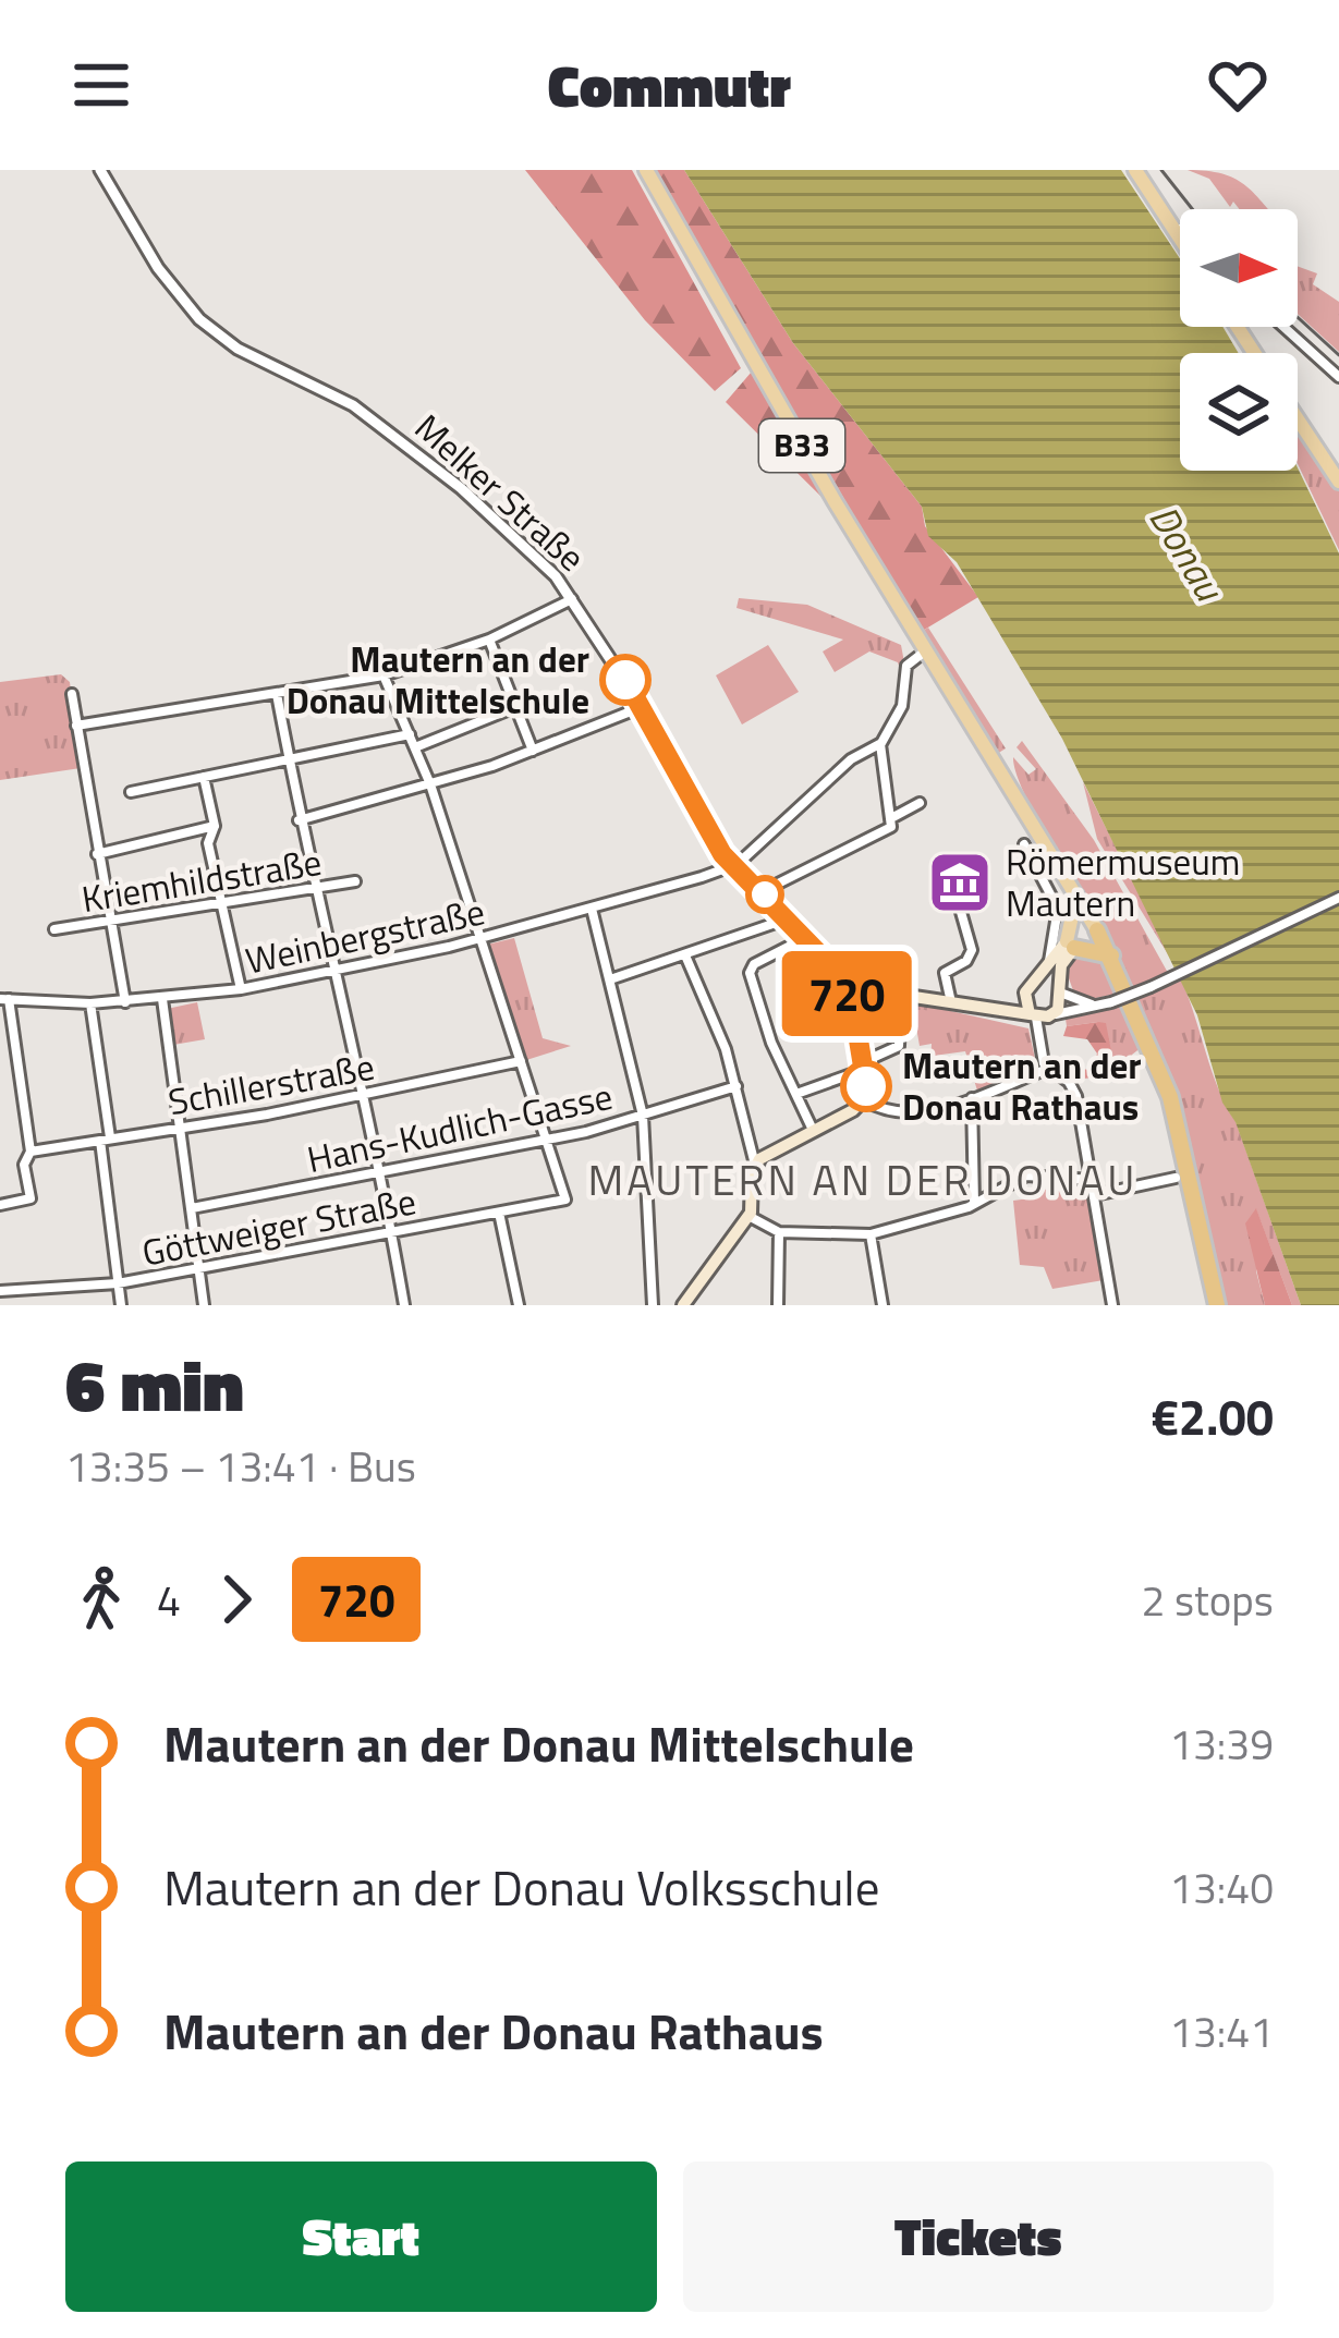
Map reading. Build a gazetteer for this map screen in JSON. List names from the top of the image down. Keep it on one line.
{"streets":{"highway":["B33"],"street":["Melker Straße","Kriemhildstraße","Weinbergstraße","Schillerstraße","Hans-Kudlich-Gasse","Göttweiger Straße"]},"crossings":[["Melker Straße","Weinbergstraße"],["Hans-Kudlich-Gasse","Göttweiger Straße"]],"districts":["MAUTERN AN DER DONAU"],"water":["Donau"],"places":{"other":["Mautern an der Donau Mittelschule","Mautern an der Donau Rathaus"],"museum":["Römermuseum Mautern"]},"lines":["bus line 720"],"north":"right","page":{"header":"Commutr","on_map":"720","heading":["6 min","13:35 – 13:41 · Bus","€2.00"],"legs":["4","720","2 stops"],"list":[{"name":"Mautern an der Donau Mittelschule","value":"13:39"},{"name":"Mautern an der Donau Volksschule","value":"13:40"},{"name":"Mautern an der Donau Rathaus","value":"13:41"}],"buttons":["Start","Tickets"]}}
